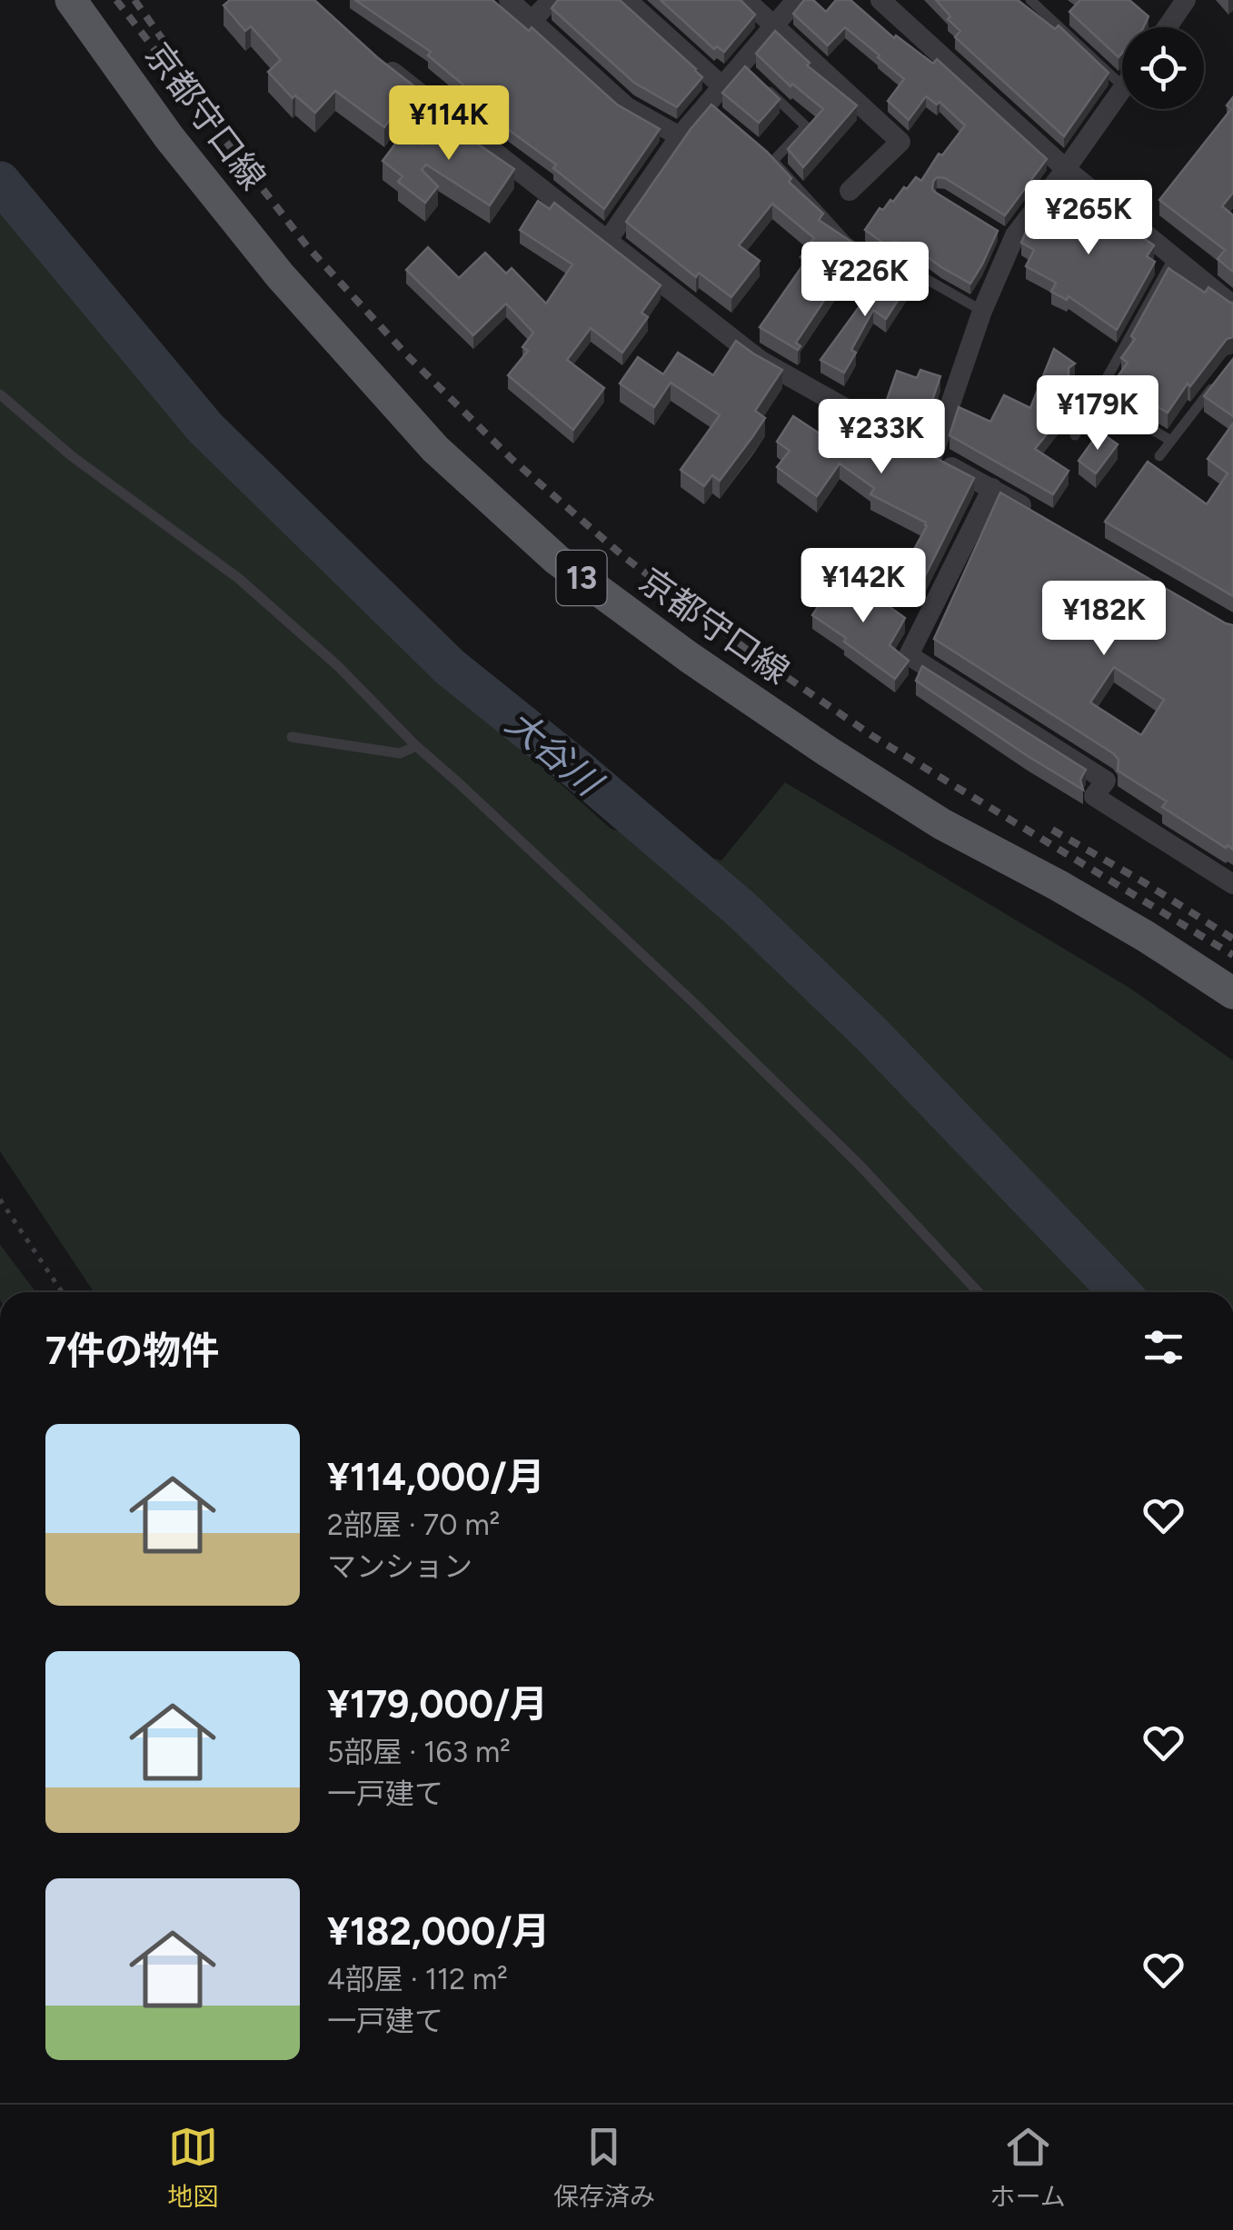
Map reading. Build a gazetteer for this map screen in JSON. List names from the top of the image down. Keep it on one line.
{"streets":{"main road":["京都守口線","13"]},"water":["大谷川"],"page":{"price":["¥114K","¥265K","¥226K","¥179K","¥233K","¥142K","¥182K"],"heading":"7件の物件","list":[{"name":"¥114,000/月","note":"2部屋 · 70 m² · マンション"},{"name":"¥179,000/月","note":"5部屋 · 163 m² · 一戸建て"},{"name":"¥182,000/月","note":"4部屋 · 112 m² · 一戸建て"}],"tabs":["地図","保存済み","ホーム"]}}
